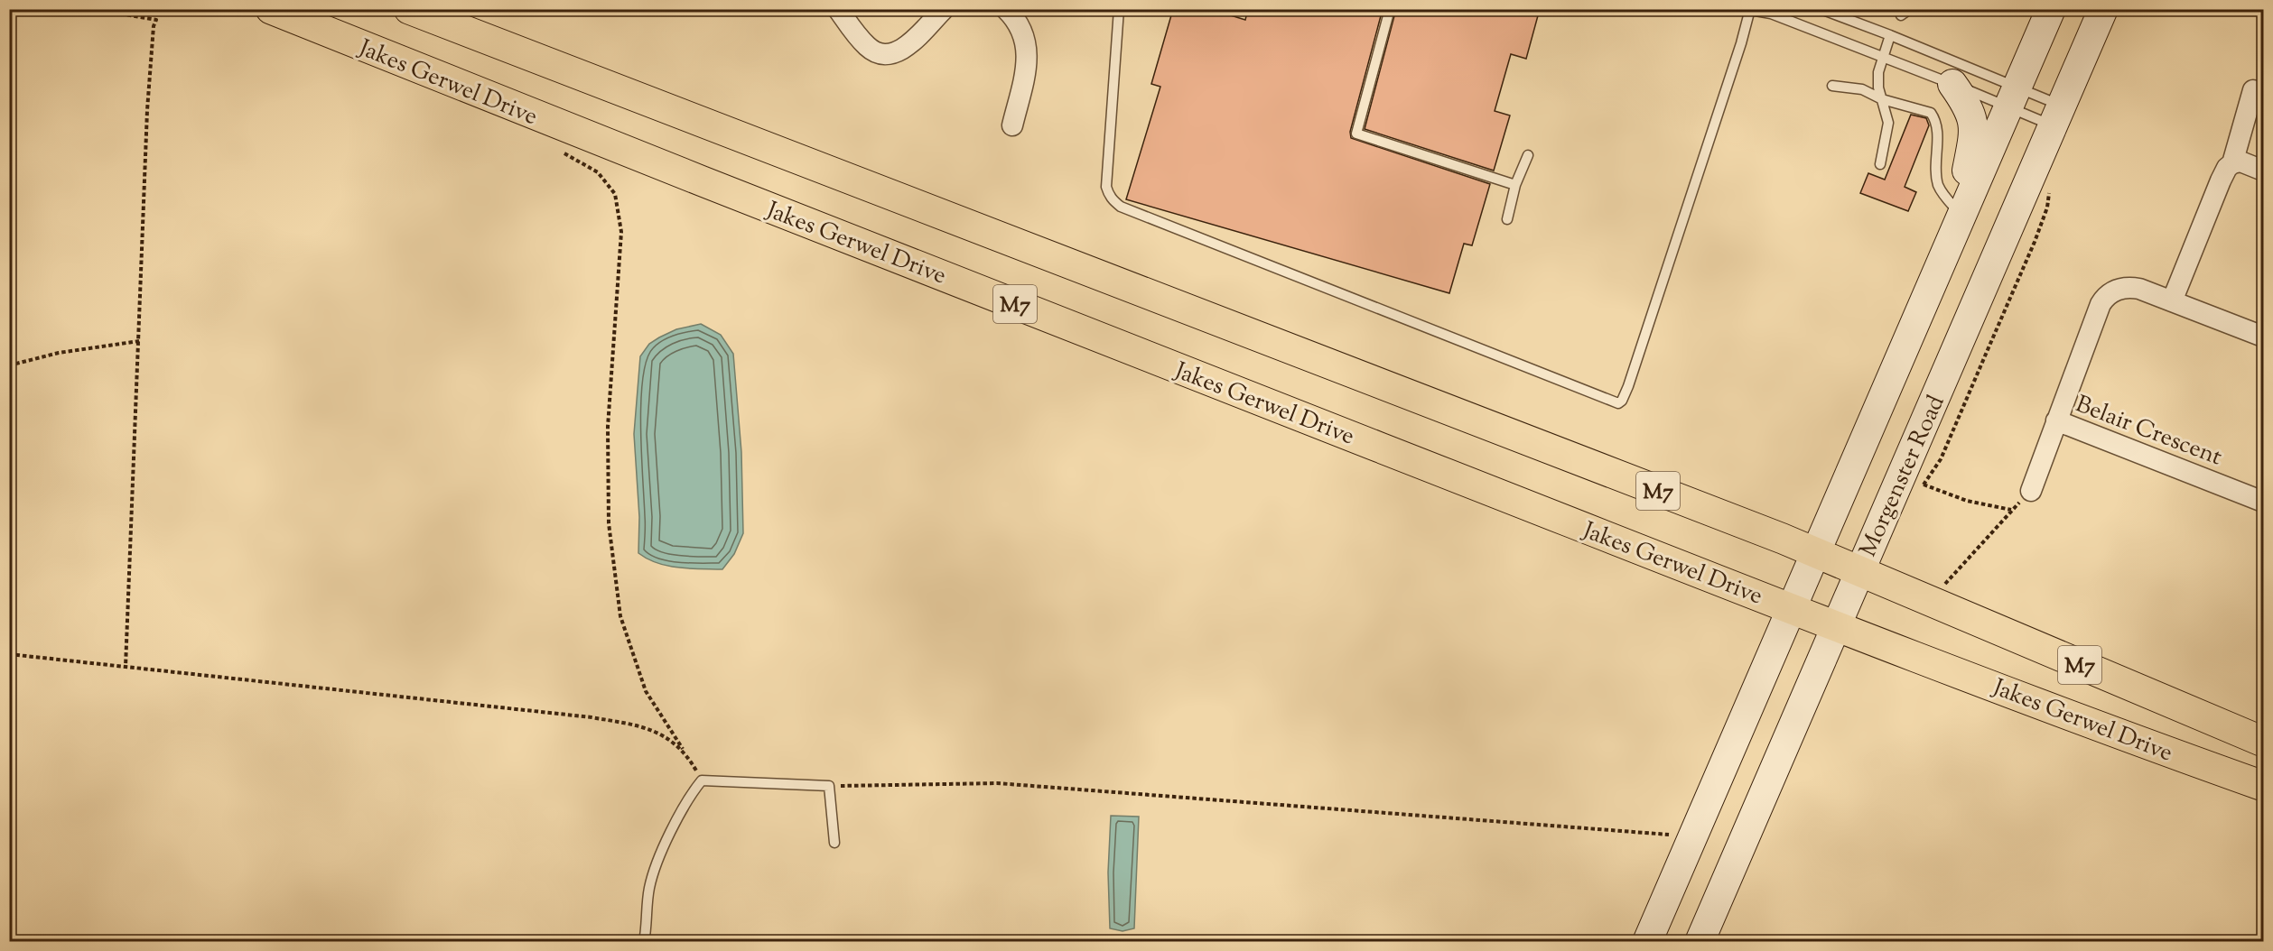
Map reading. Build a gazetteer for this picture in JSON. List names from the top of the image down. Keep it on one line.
{"streets":{"main road":["Jakes Gerwel Drive","M7","Morgenster Road"],"street":["Belair Crescent"]},"crossings":[["Jakes Gerwel Drive","Morgenster Road"]]}
